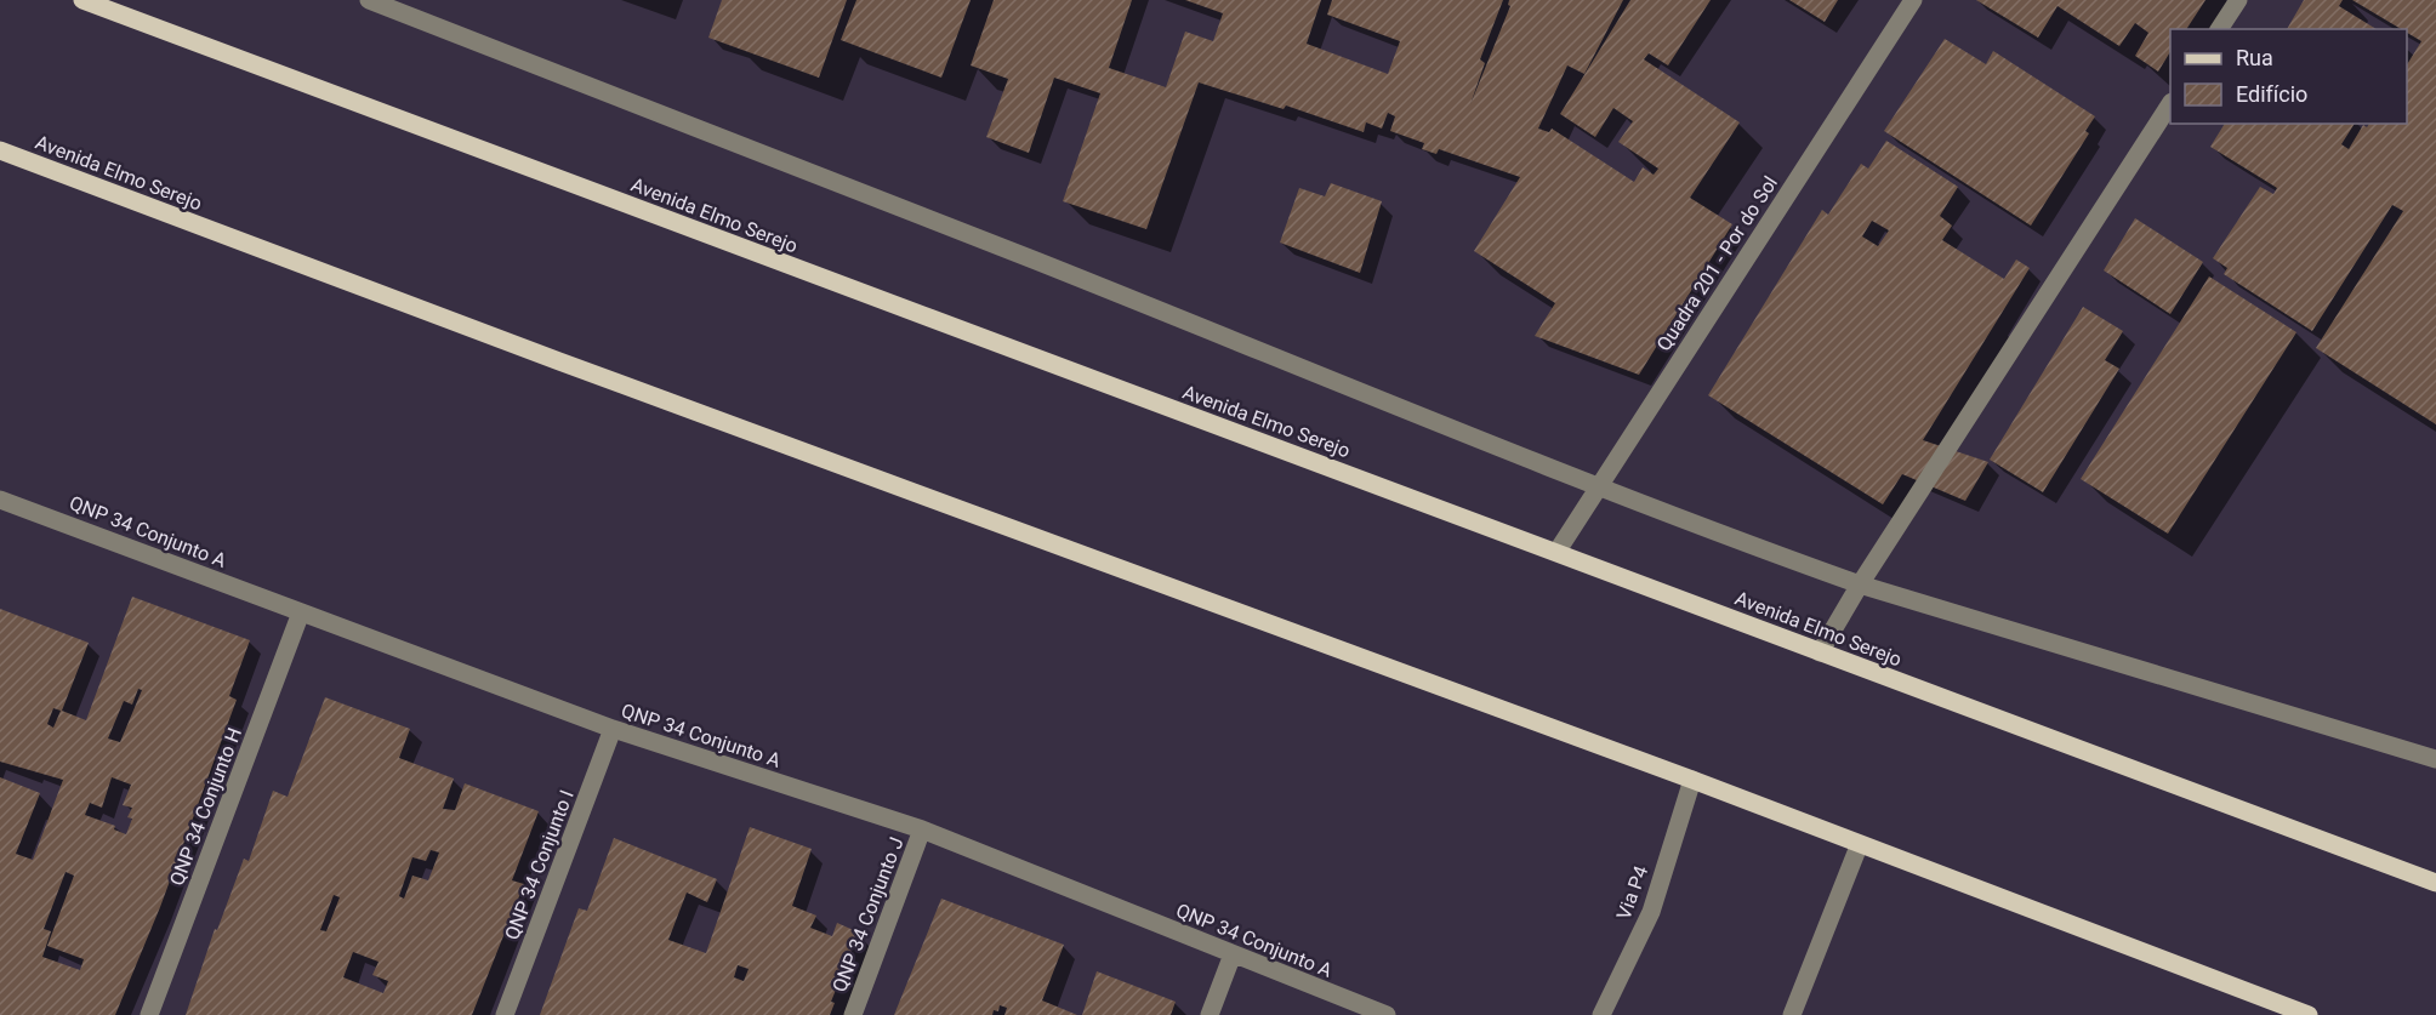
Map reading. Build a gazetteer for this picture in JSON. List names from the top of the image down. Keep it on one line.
{"streets":{"main road":["Avenida Elmo Serejo"],"street":["Quadra 201 - Por do Sol","QNP 34 Conjunto A","QNP 34 Conjunto H","QNP 34 Conjunto I","Via P4","QNP 34 Conjunto J"]},"crossings":[["Avenida Elmo Serejo","Quadra 201 - Por do Sol"],["Avenida Elmo Serejo","Via P4"],["QNP 34 Conjunto A","QNP 34 Conjunto H"],["QNP 34 Conjunto A","QNP 34 Conjunto I"],["QNP 34 Conjunto A","QNP 34 Conjunto J"]],"legend":["Rua","Edifício"]}
